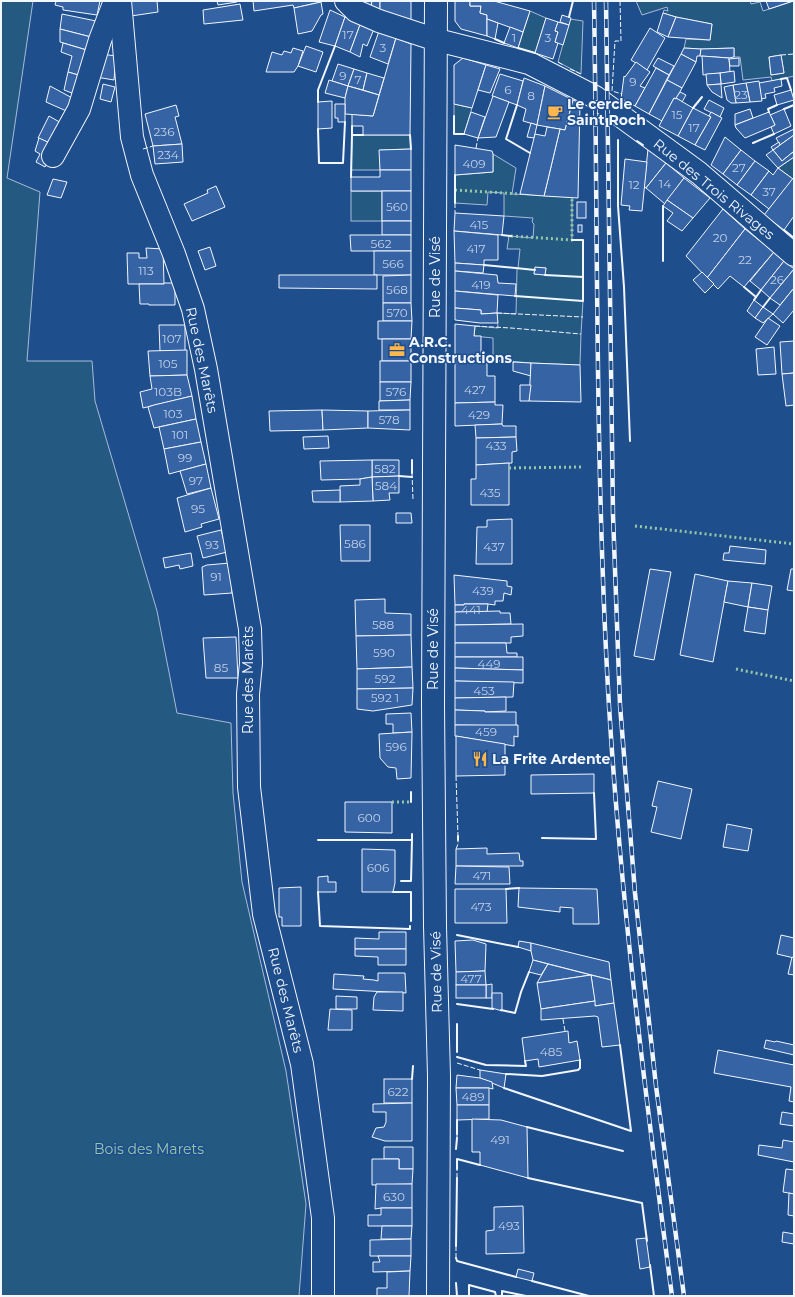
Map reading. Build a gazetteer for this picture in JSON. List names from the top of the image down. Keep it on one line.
{"streets":{"street":["Rue des Trois Rivages","Rue de Visé","Rue des Marêts"]},"crossings":[["Rue des Trois Rivages","Rue de Visé"]],"parks":["Bois des Marets"],"places":{"cafe":["Le cercle Saint Roch"],"office":["A.R.C. Constructions"],"restaurant":["La Frite Ardente"]},"house_numbers":["17","1","3","3","9","7","9","6","23","8","15","17","236","234","409","27","14","12","37","560","415","20","562","417","22","566","113","26","419","568","570","107","105","427","103B","576","103","429","578","101","433","99","582","97","584","435","95","586","93","437","91","439","441","588","590","449","85","592","453","592 1","459","596","600","606","471","473","477","485","622","489","491","630","493"]}
